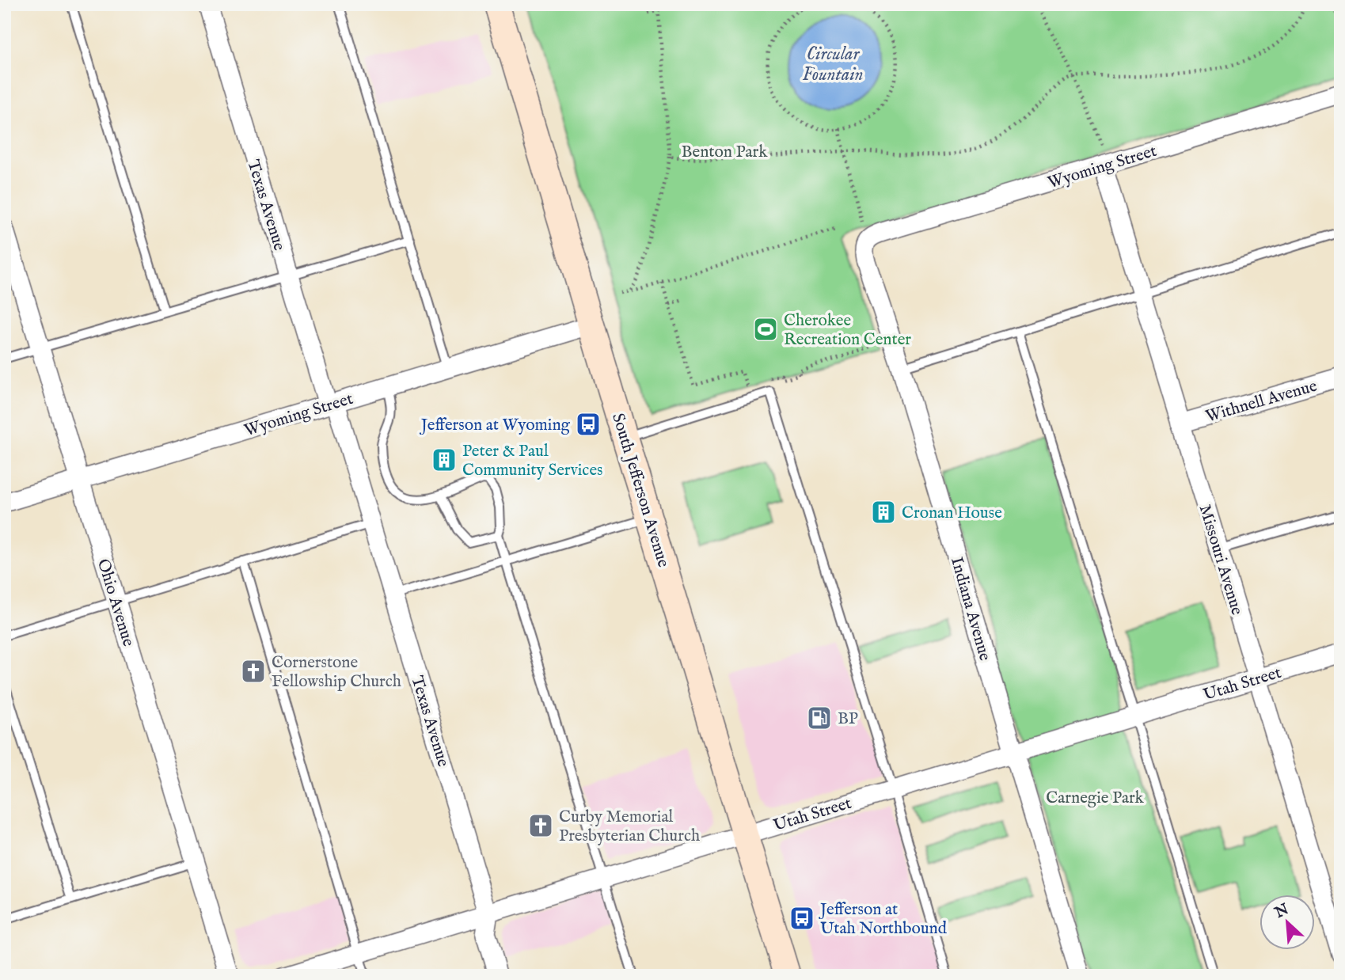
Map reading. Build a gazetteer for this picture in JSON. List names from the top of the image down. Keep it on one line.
{"streets":{"main road":["South Jefferson Avenue"],"street":["Wyoming Street","Texas Avenue","Withnell Avenue","Missouri Avenue","Ohio Avenue","Indiana Avenue","Utah Street"]},"crossings":[["Wyoming Street","Texas Avenue"],["Wyoming Street","South Jefferson Avenue"],["Wyoming Street","Missouri Avenue"],["Wyoming Street","Ohio Avenue"],["Wyoming Street","Indiana Avenue"],["Texas Avenue","Utah Street"],["Withnell Avenue","Missouri Avenue"],["South Jefferson Avenue","Utah Street"],["Missouri Avenue","Utah Street"],["Indiana Avenue","Utah Street"]],"water":["Circular Fountain"],"parks":["Benton Park","Carnegie Park"],"places":{"sports":["Cherokee Recreation Center"],"bus stop":["Jefferson at Wyoming","Jefferson at Utah Northbound"],"building":["Peter & Paul Community Services","Cronan House"],"church":["Cornerstone Fellowship Church","Curby Memorial Presbyterian Church"],"fuel station":["BP"]},"north":"top left"}
